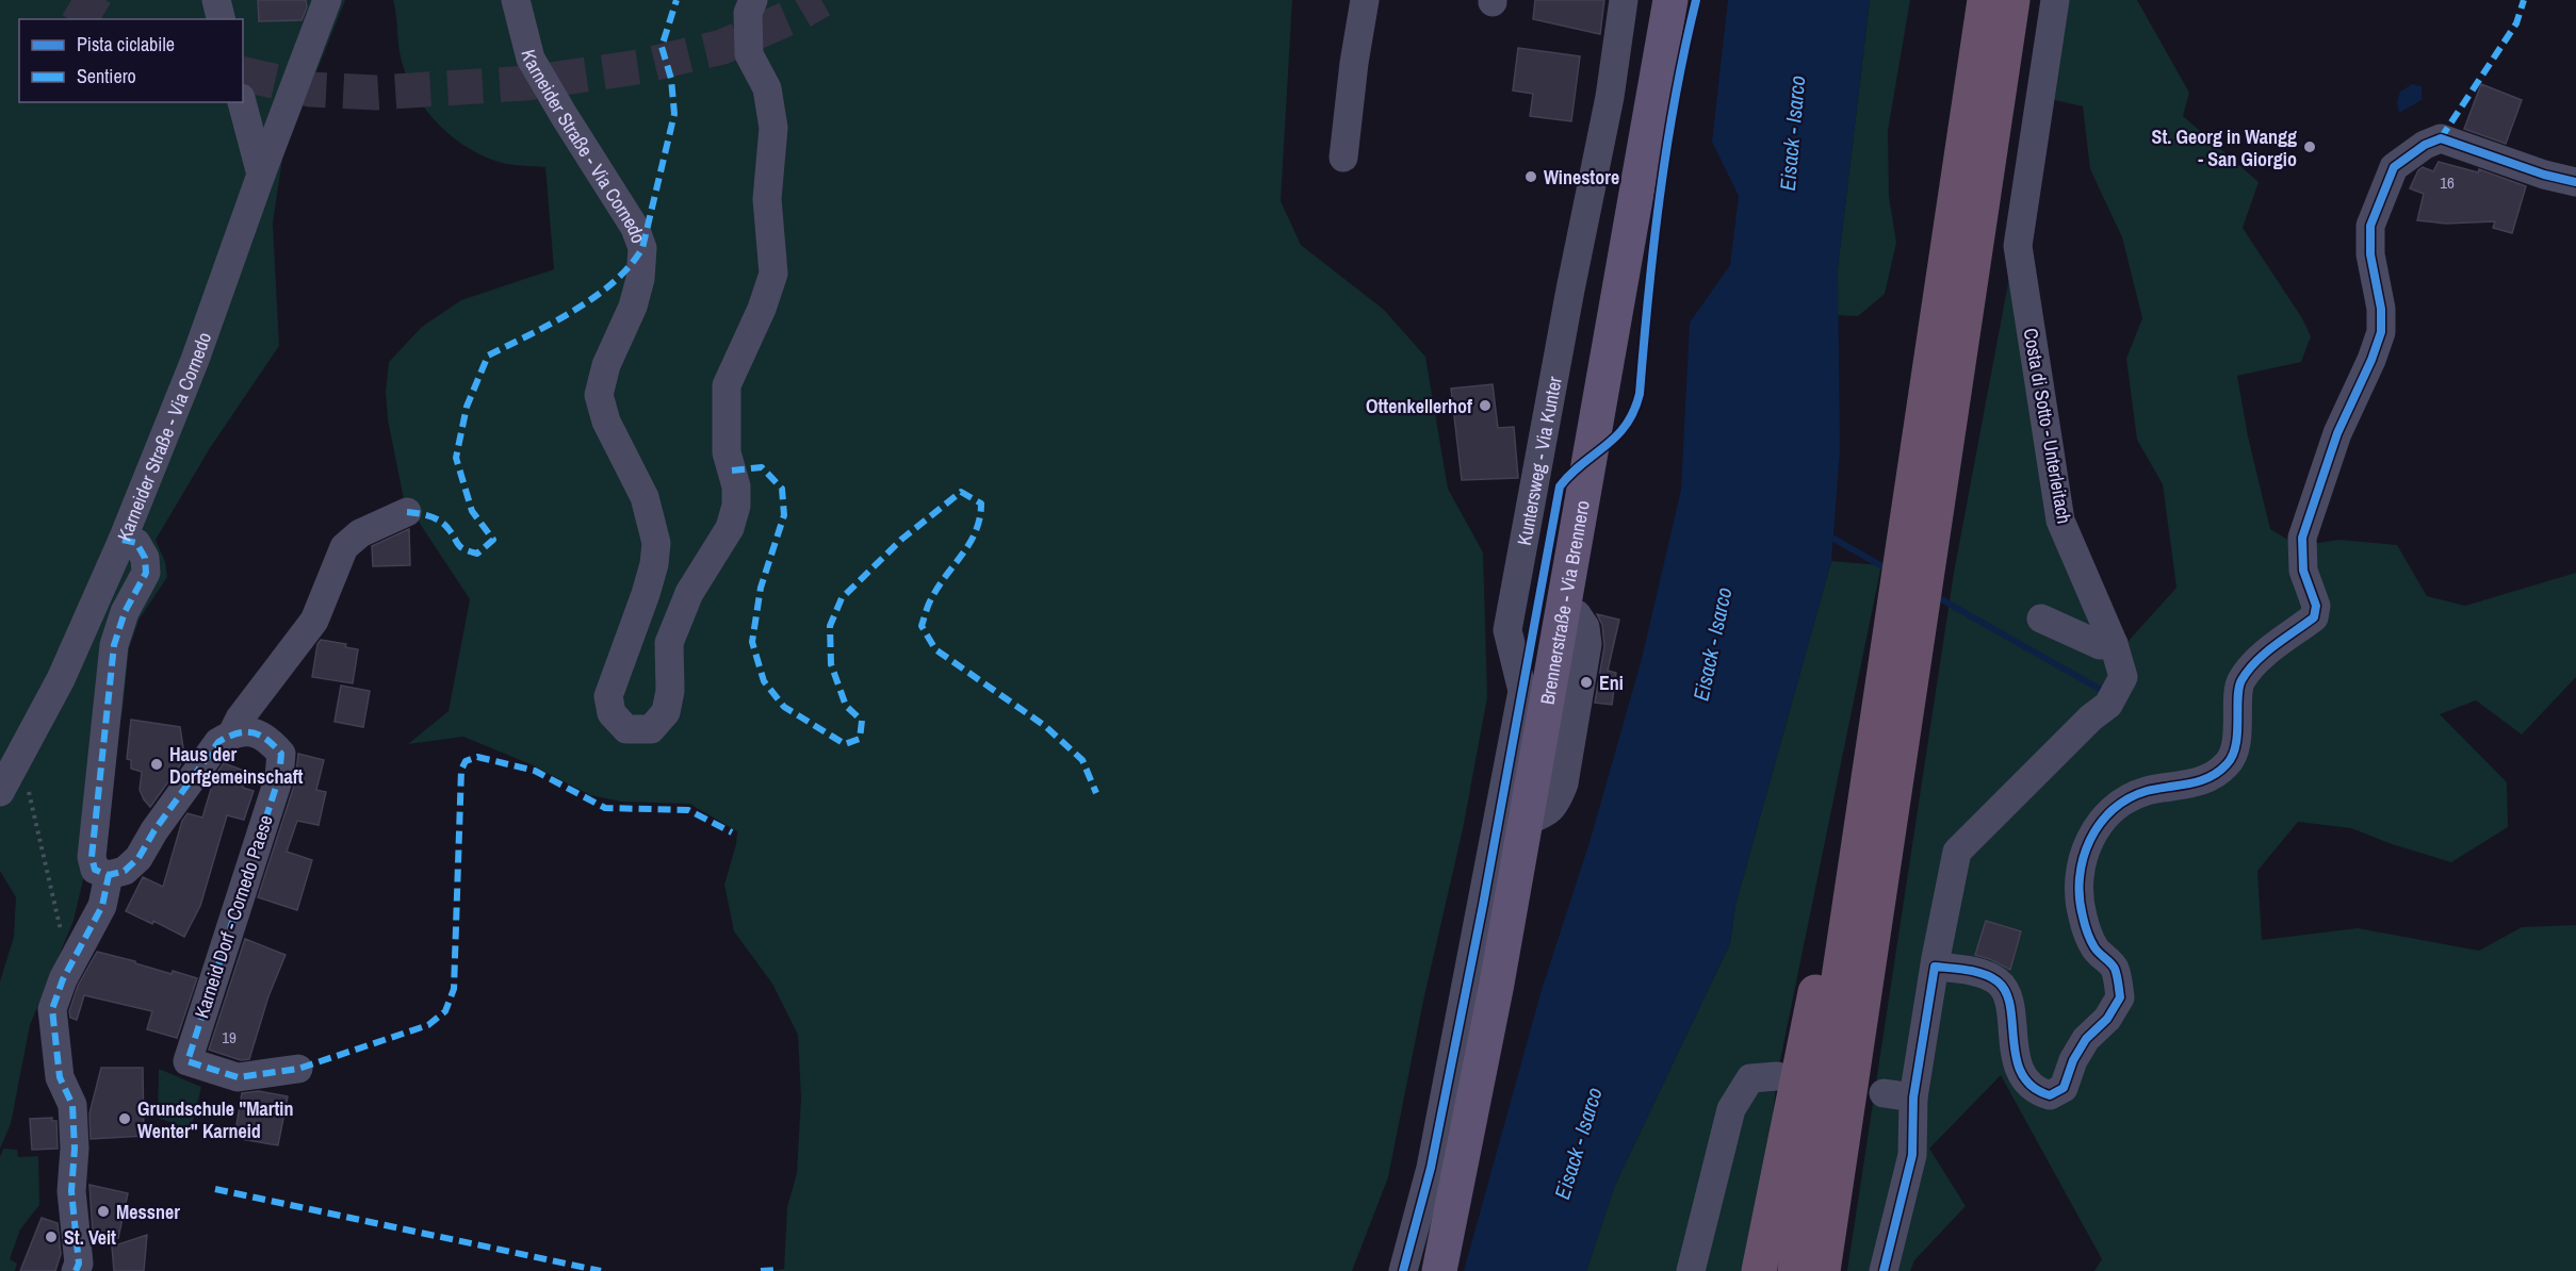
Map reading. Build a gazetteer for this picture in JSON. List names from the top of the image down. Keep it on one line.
{"streets":{"main road":["Brennerstraße - Via Brennero"],"street":["Karneider Straße - Via Cornedo","Costa di Sotto - Unterleitach","Kuntersweg - Via Kunter","Karneid Dorf - Cornedo Paese"]},"water":["Eisack - Isarco"],"places":["St. Georg in Wangg - San Giorgio","Winestore","Ottenkellerhof","Eni","Haus der Dorfgemeinschaft","Grundschule \"Martin Wenter\" Karneid","Messner","St. Veit"],"house_numbers":["16","19"],"legend":["Pista ciclabile","Sentiero"]}
